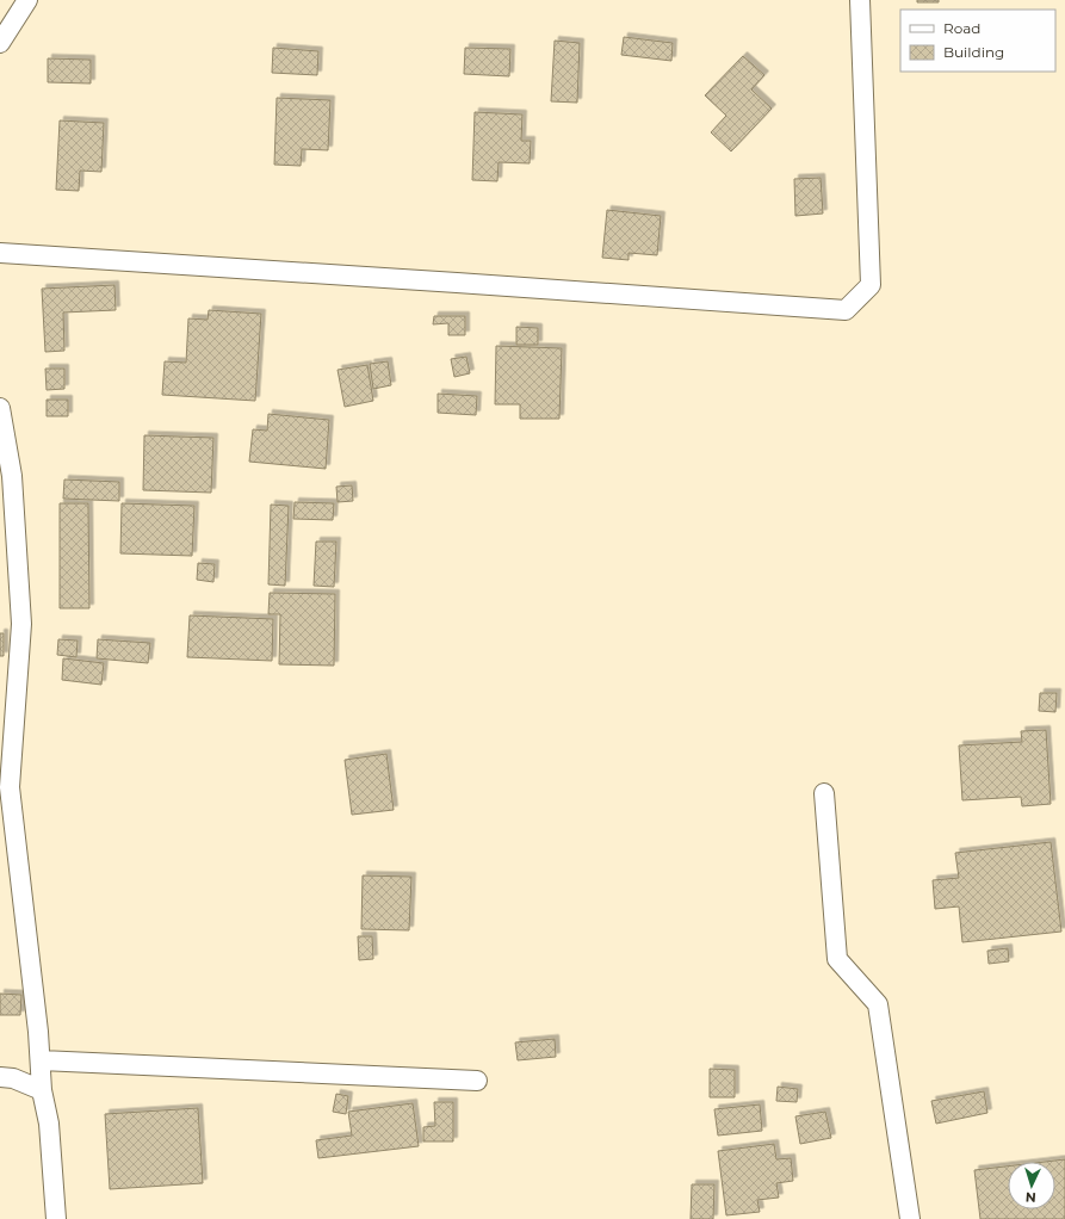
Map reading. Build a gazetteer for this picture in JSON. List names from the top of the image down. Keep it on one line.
{"legend":["Road","Building"],"north":"bottom"}
